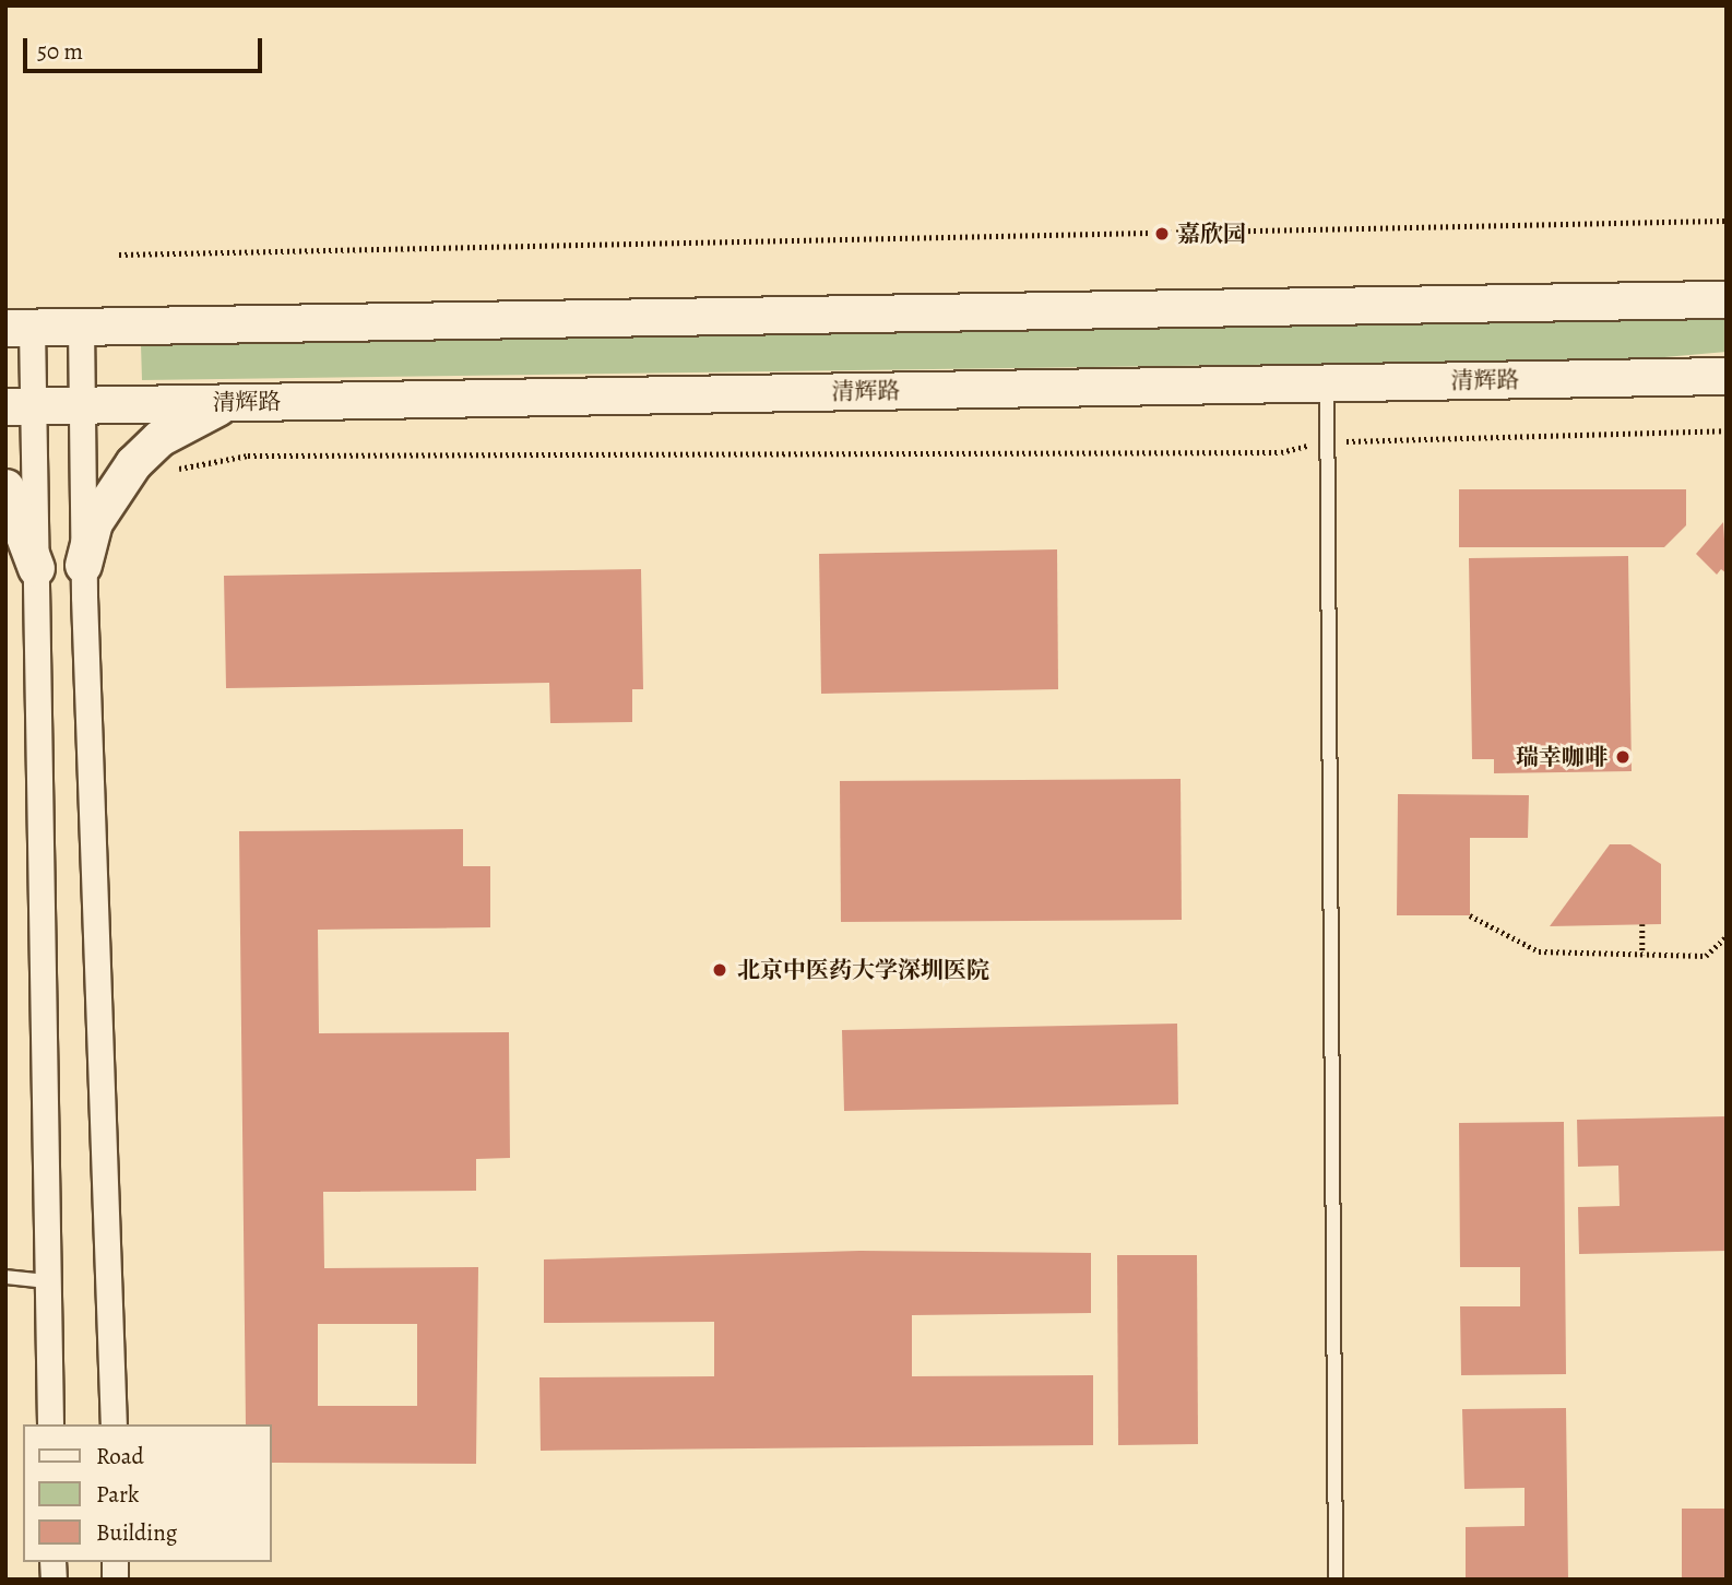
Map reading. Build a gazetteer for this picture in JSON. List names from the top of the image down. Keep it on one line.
{"streets":{"street":["清辉路"]},"places":["嘉欣园","瑞幸咖啡","北京中医药大学深圳医院"],"legend":["Road","Park","Building"],"scale_bar":"50 m"}
